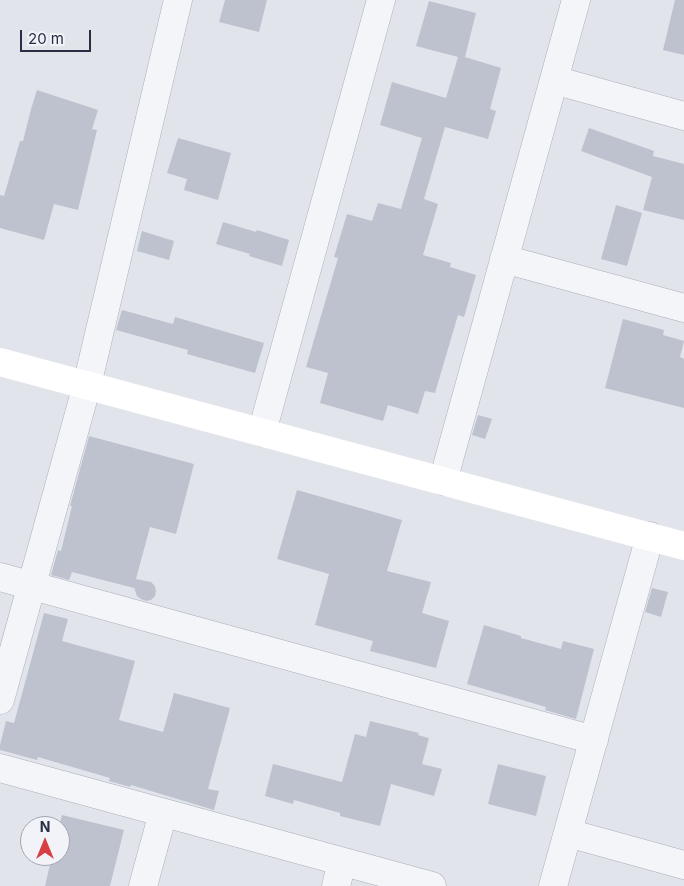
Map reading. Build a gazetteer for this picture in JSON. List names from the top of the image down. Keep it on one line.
{"scale_bar":"20 m","north":"top"}
